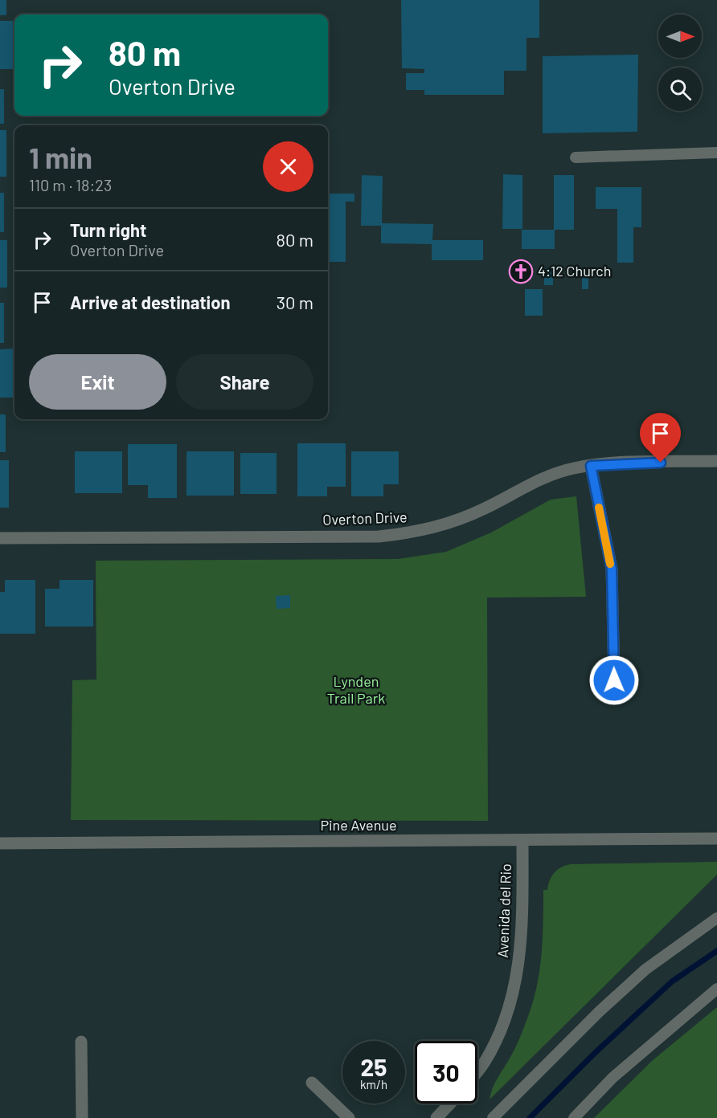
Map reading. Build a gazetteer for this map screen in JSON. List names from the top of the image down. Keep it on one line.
{"streets":{"street":["Overton Drive","Pine Avenue","Avenida del Rio"]},"crossings":[["Pine Avenue","Avenida del Rio"]],"parks":["Lynden Trail Park"],"places":{"church":["4:12 Church"]},"north":"right","page":{"turn":["80 m","Overton Drive"],"heading":["1 min","110 m · 18:23"],"list":[{"name":"Turn right","note":"Overton Drive","value":"80 m"},{"name":"Arrive at destination","value":"30 m"}],"buttons":["Exit","Share"],"speed":"25 km/h","limit":"30"}}
